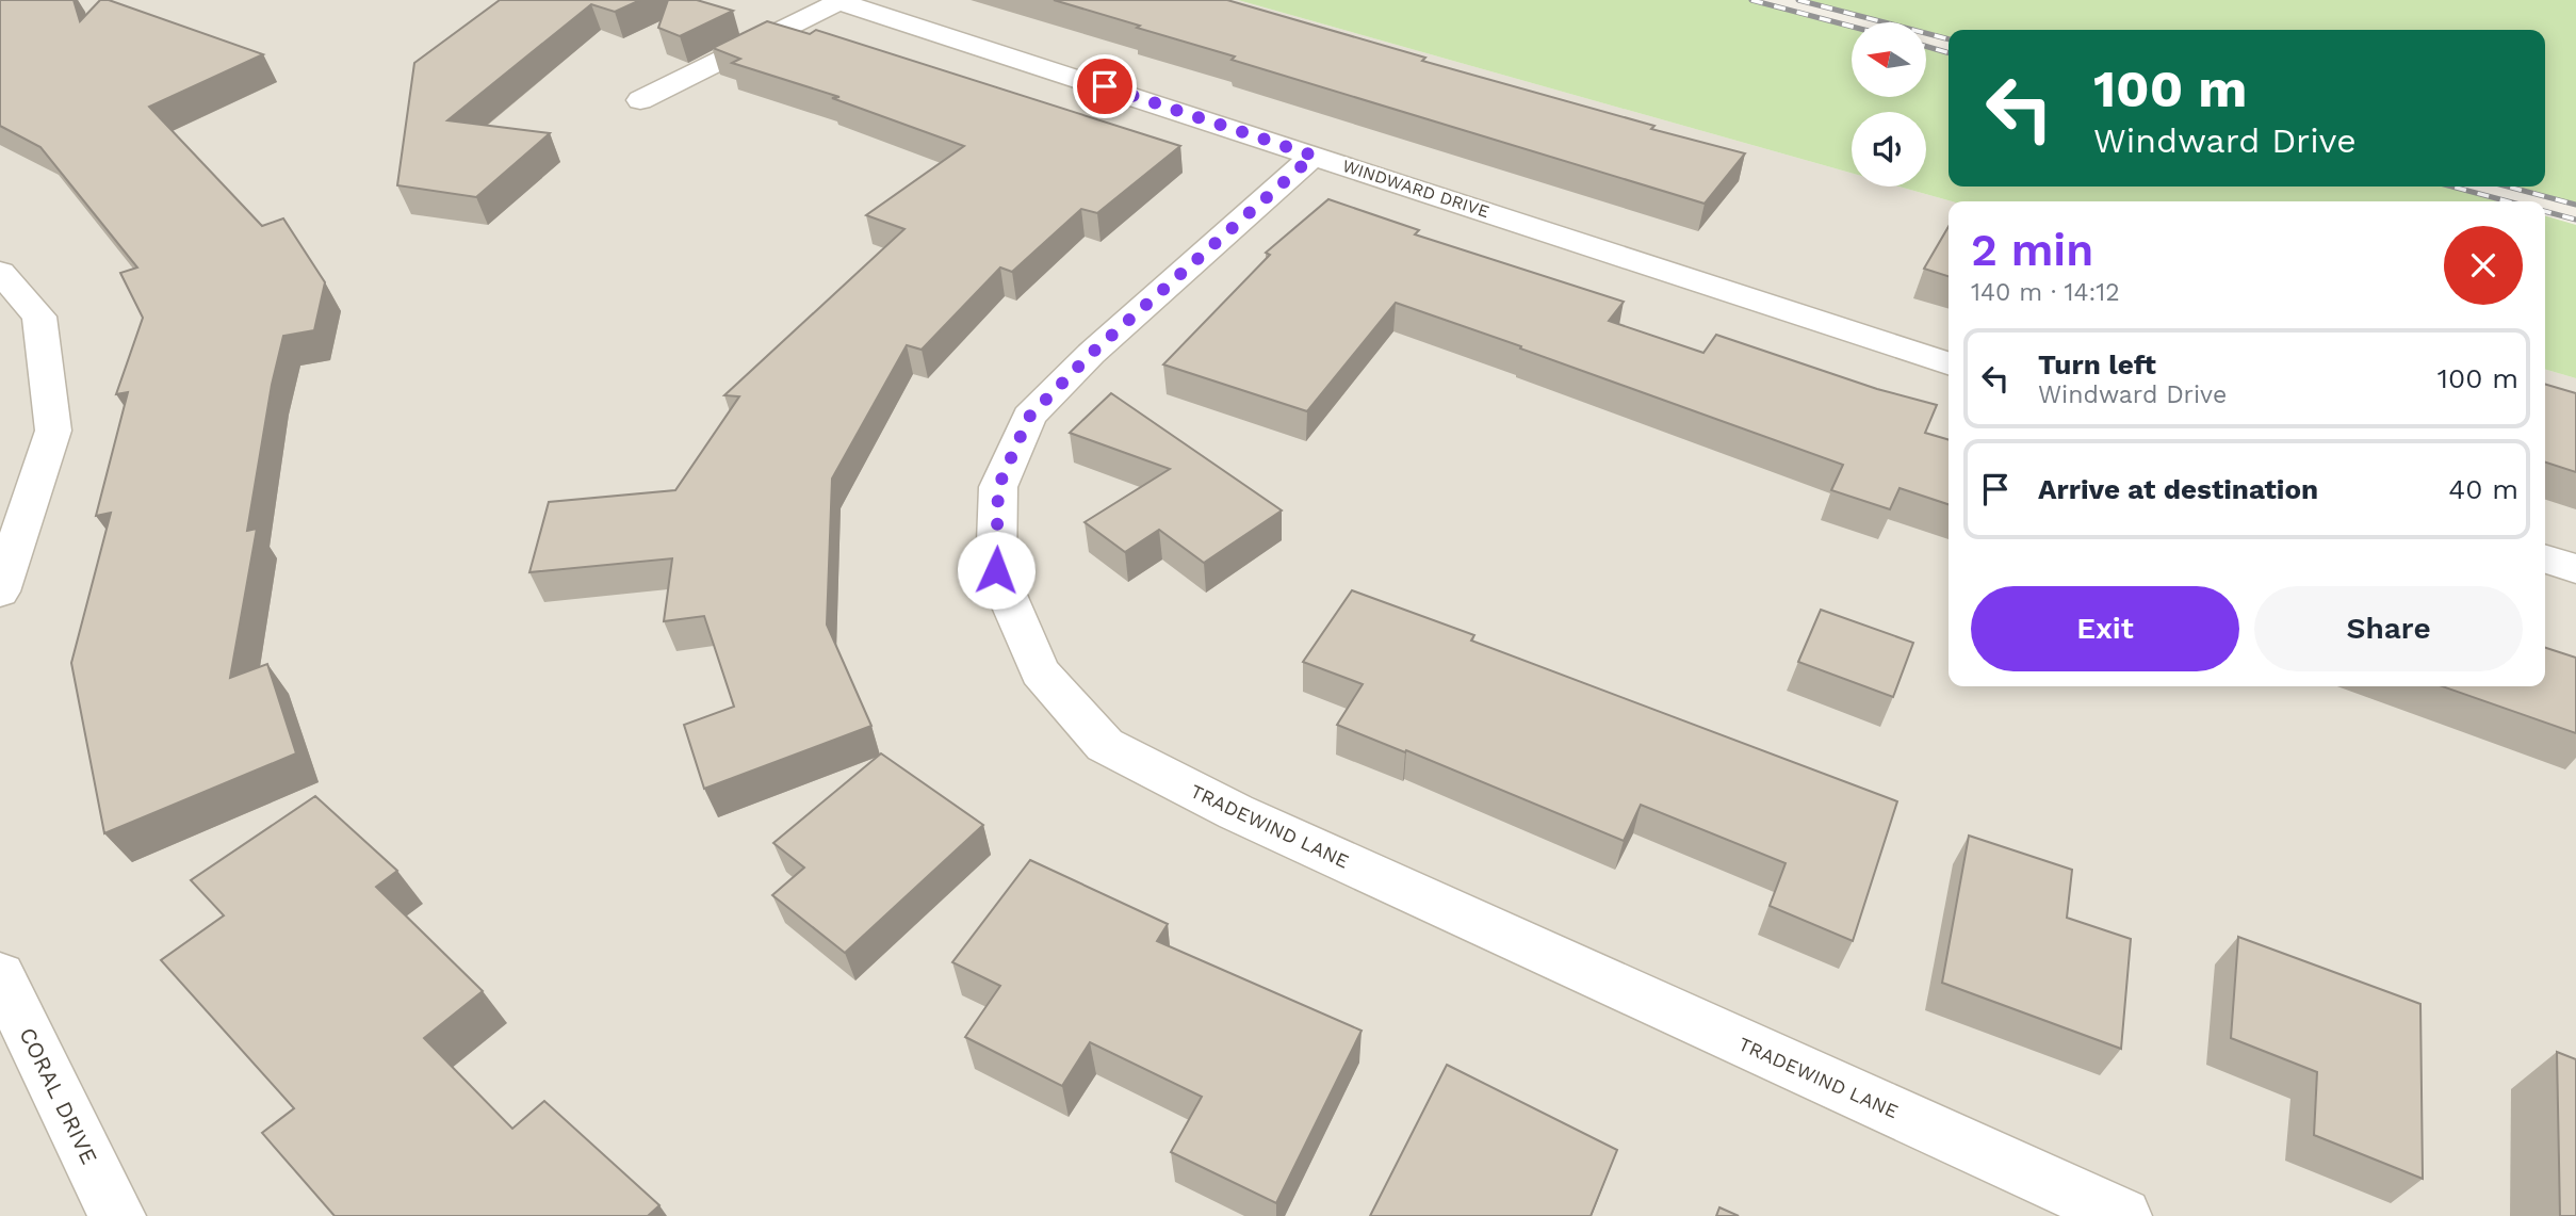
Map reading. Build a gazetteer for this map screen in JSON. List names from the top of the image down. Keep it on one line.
{"streets":{"street":["WINDWARD DRIVE","TRADEWIND LANE","CORAL DRIVE"]},"crossings":[["WINDWARD DRIVE","TRADEWIND LANE"]],"north":"left","page":{"turn":["100 m","Windward Drive"],"heading":["2 min","140 m · 14:12"],"list":[{"name":"Turn left","note":"Windward Drive","value":"100 m"},{"name":"Arrive at destination","value":"40 m"}],"buttons":["Exit","Share"]}}
